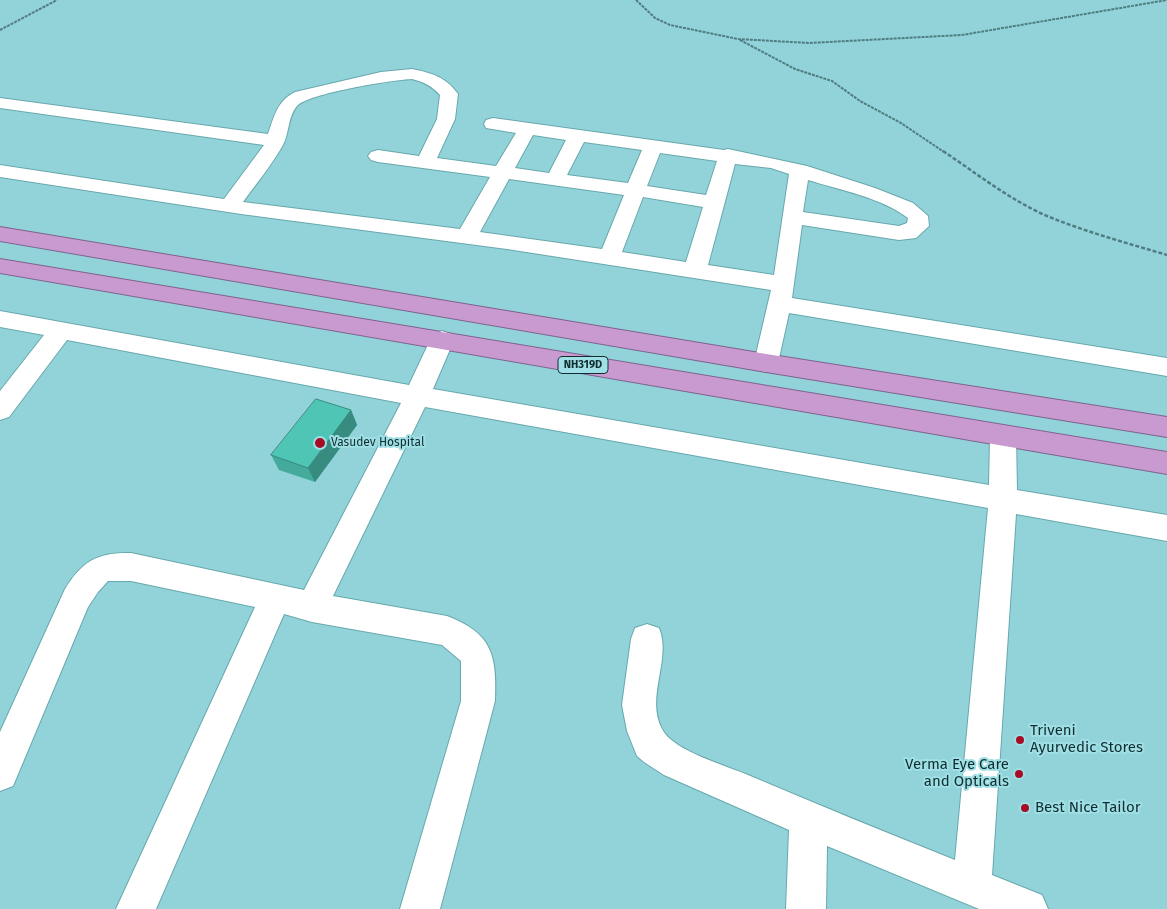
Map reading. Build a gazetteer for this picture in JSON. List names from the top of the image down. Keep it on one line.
{"streets":{"highway":["NH319D"]},"places":["Vasudev Hospital","Triveni Ayurvedic Stores","Verma Eye Care and Opticals","Best Nice Tailor"]}
